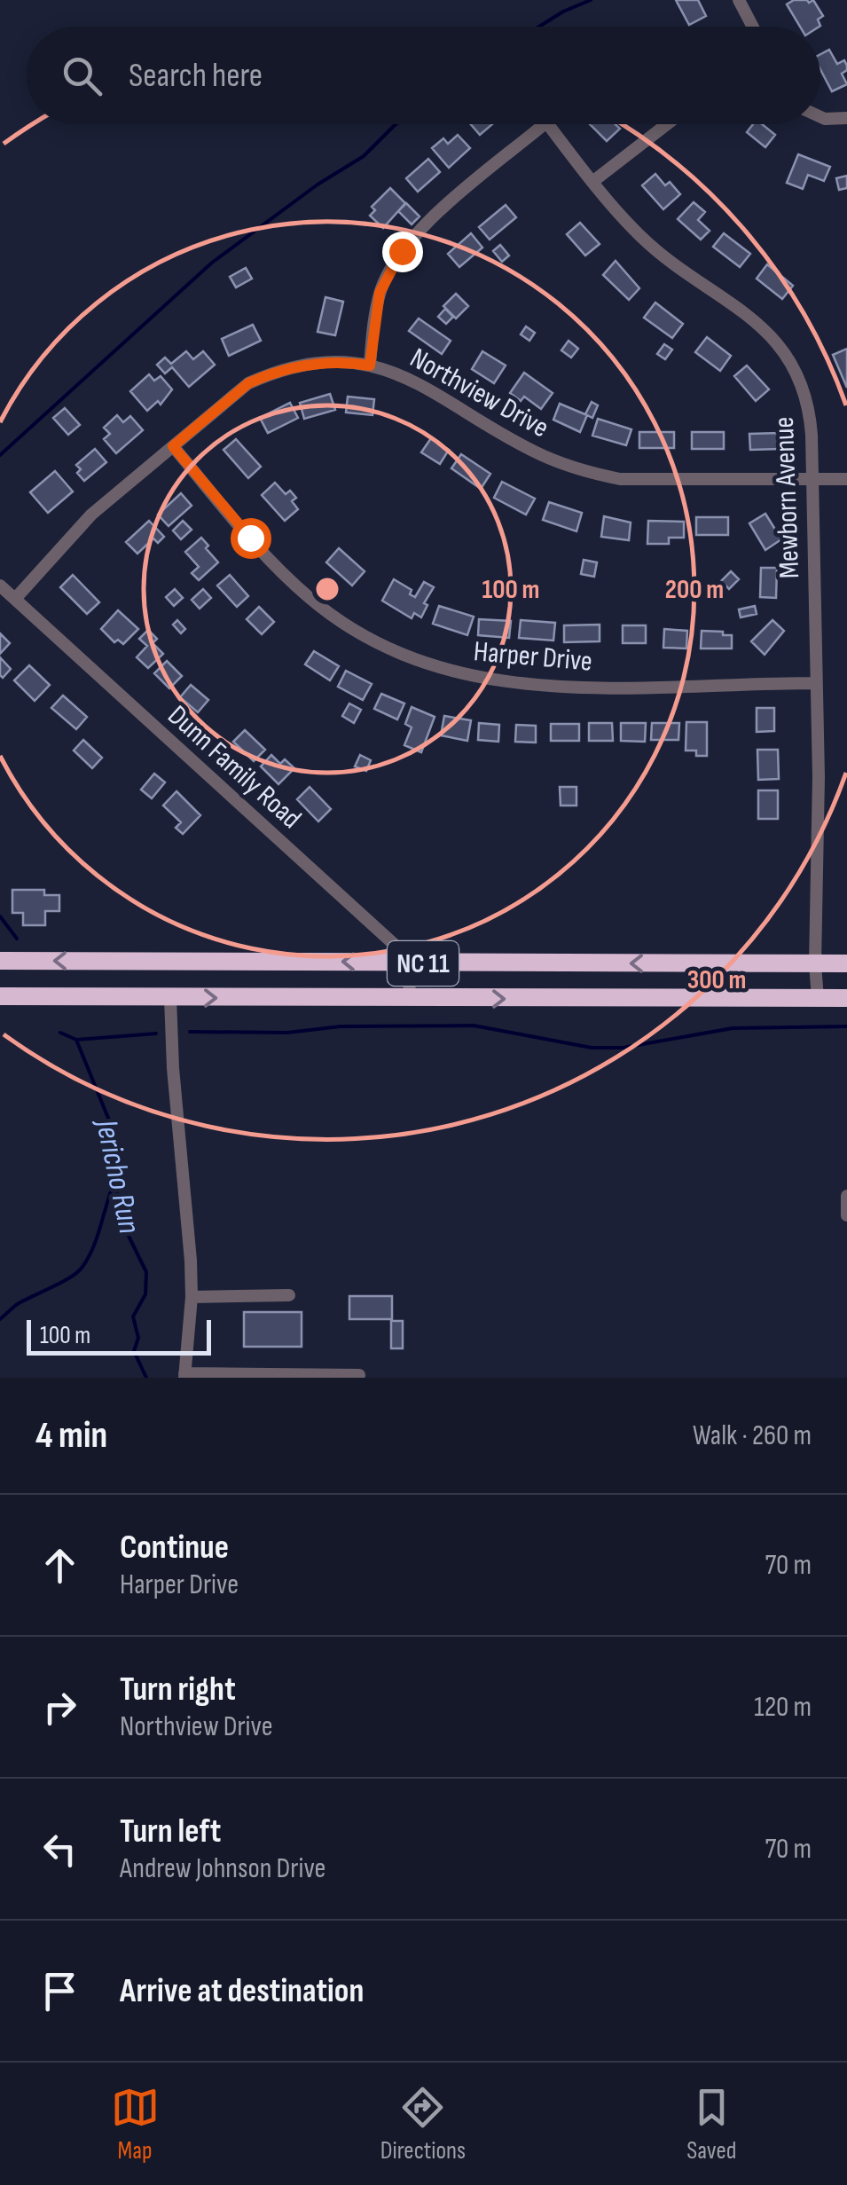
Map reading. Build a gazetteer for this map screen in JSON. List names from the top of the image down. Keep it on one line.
{"streets":{"highway":["NC 11"],"street":["Northview Drive","Mewborn Avenue","Harper Drive","Dunn Family Road"]},"crossings":[["Northview Drive","Mewborn Avenue"],["Northview Drive","Harper Drive"],["Northview Drive","Dunn Family Road"],["Mewborn Avenue","Harper Drive"],["Mewborn Avenue","NC 11"],["Dunn Family Road","NC 11"]],"water":["Jericho Run"],"scale_bar":"100 m","page":{"search":"Search here","scale":"100 m","heading":["4 min","Walk · 260 m"],"list":[["Continue","Harper Drive","70 m"],["Turn right","Northview Drive","120 m"],["Turn left","Andrew Johnson Drive","70 m"],"Arrive at destination"],"nav":["Map","Directions","Saved"]},"rings":["100 m","200 m","300 m"]}
